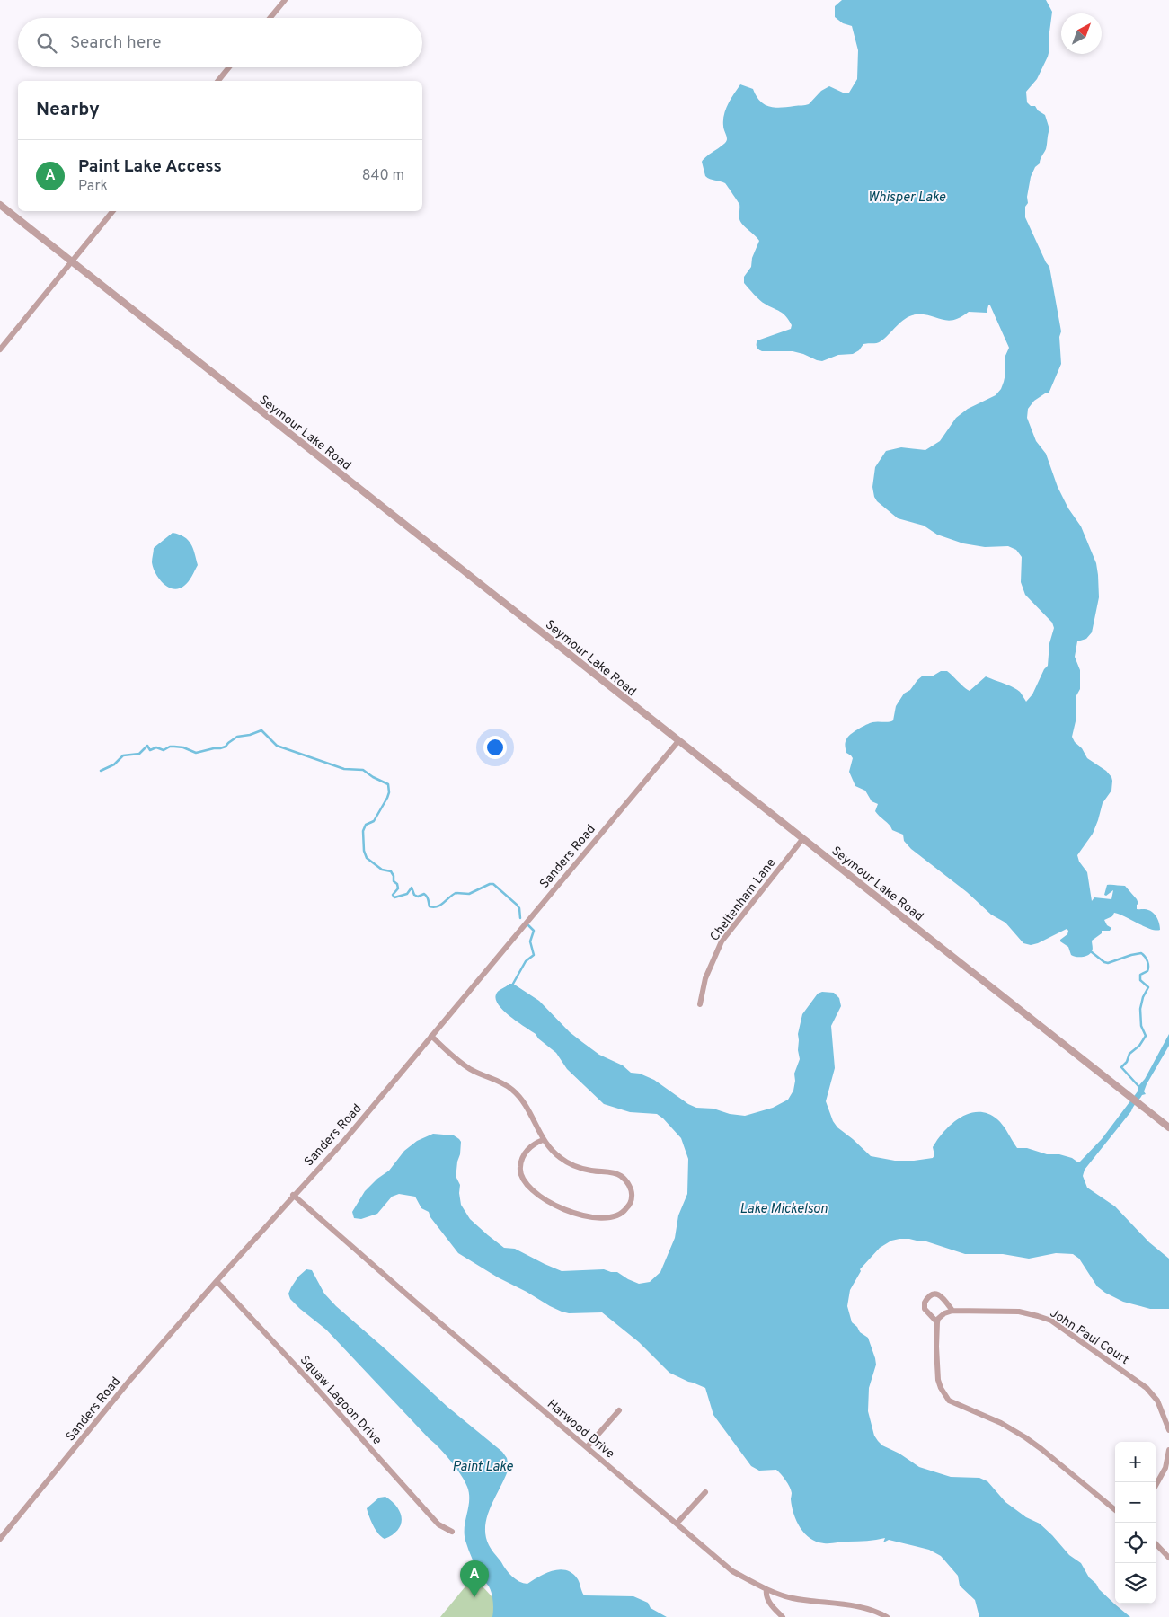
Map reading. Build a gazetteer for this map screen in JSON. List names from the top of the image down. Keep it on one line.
{"streets":{"street":["Seymour Lake Road","Sanders Road","Cheltenham Lane","John Paul Court","Squaw Lagoon Drive","Harwood Drive"]},"crossings":[["Seymour Lake Road","Sanders Road"],["Seymour Lake Road","Cheltenham Lane"],["Sanders Road","Squaw Lagoon Drive"],["Sanders Road","Harwood Drive"]],"water":["Whisper Lake","Lake Mickelson","Paint Lake"],"north":"top right","page":{"search":"Search here","heading":"Nearby","list":[{"mark":"A","name":"Paint Lake Access","note":"Park","value":"840 m"}],"map_buttons":["+","−"],"pins":"A"}}
